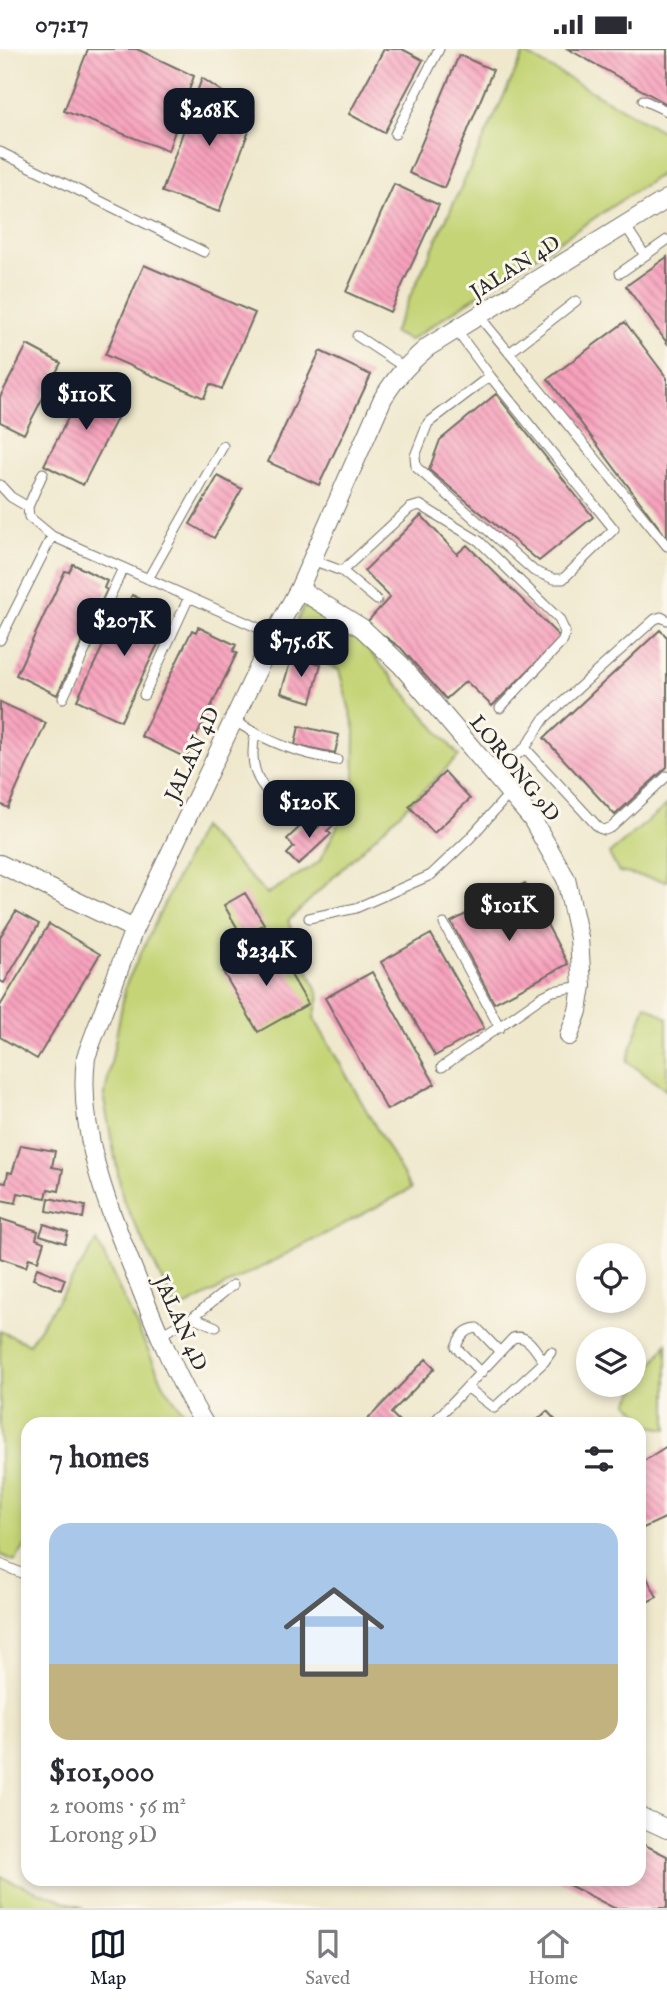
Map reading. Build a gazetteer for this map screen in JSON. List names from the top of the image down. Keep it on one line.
{"streets":{"street":["JALAN 4D","LORONG 9D"]},"crossings":[["JALAN 4D","LORONG 9D"]],"page":{"status":"07:17","price":["$268K","$110K","$207K","$75.6K","$120K","$101K","$234K"],"heading":"7 homes","list":[{"name":"$101,000","note":"2 rooms · 56 m² · Lorong 9D"}],"tabs":["Map","Saved","Home"]}}
